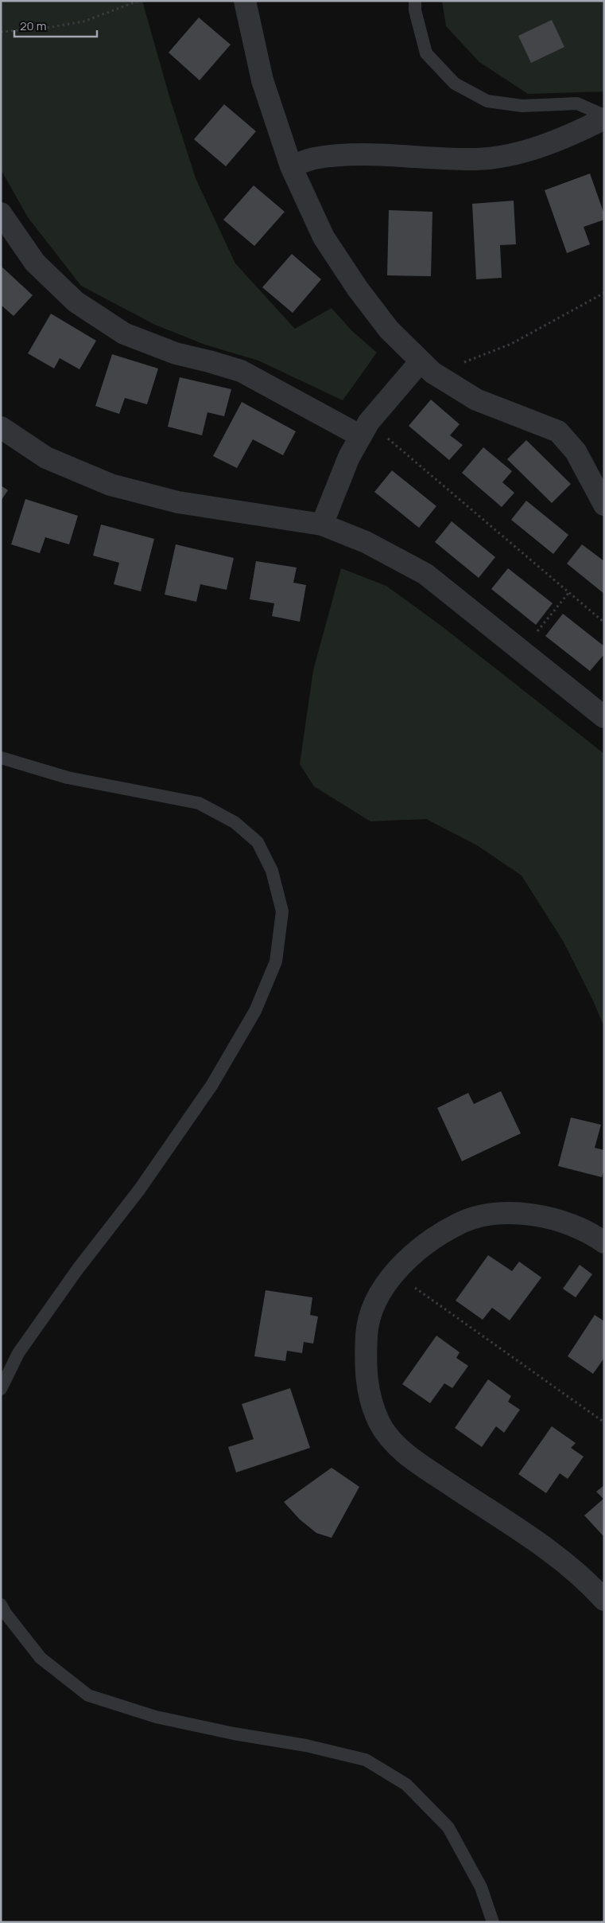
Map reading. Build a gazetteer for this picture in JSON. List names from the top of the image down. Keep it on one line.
{"scale_bar":"20 m"}
